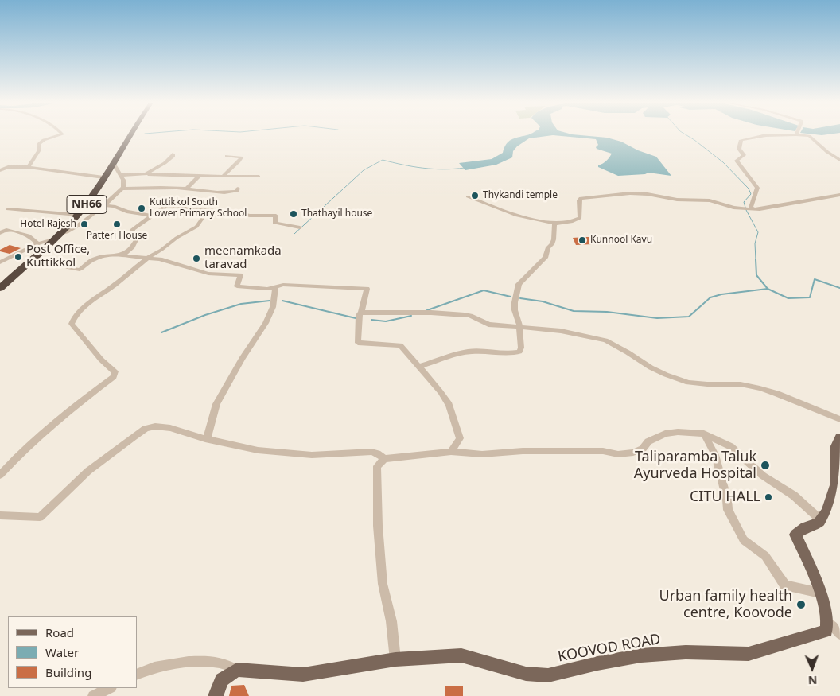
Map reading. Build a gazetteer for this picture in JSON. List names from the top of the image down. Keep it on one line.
{"streets":{"highway":["NH66"],"main road":["KOOVOD ROAD"]},"places":["Thykandi temple","Kuttikkol South Lower Primary School","Thathayil house","Hotel Rajesh","Patteri House","Kunnool Kavu","Post Office, Kuttikkol","meenamkada taravad","Taliparamba Taluk Ayurveda Hospital","CITU HALL","Urban family health centre, Koovode"],"legend":["Road","Water","Building"],"north":"bottom"}
